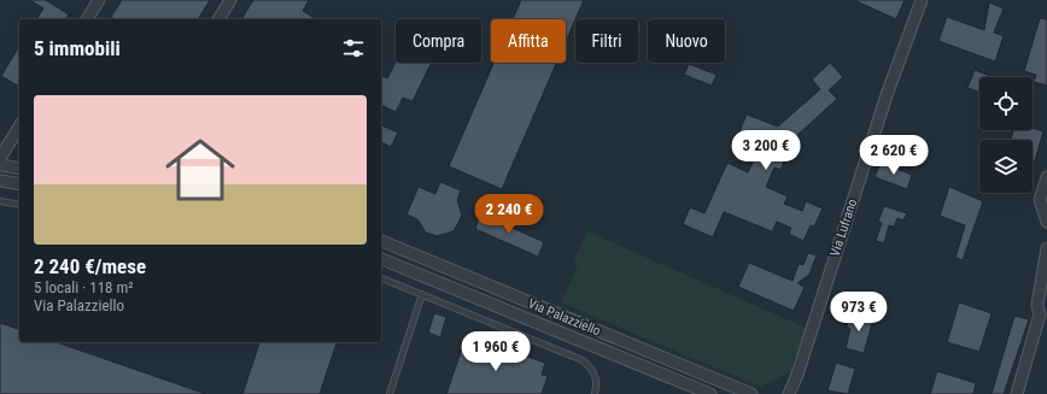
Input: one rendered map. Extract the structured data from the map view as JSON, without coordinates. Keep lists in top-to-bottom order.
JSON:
{
  "streets": {
    "street": ["Via Lufrano", "Via Palazziello"]
  },
  "page": {
    "chip": [
      "Compra",
      "Affitta",
      "Filtri",
      "Nuovo"
    ],
    "heading": "5 immobili",
    "list": [
      {
        "name": "2 240 €/mese",
        "note": "5 locali · 118 m² · Via Palazziello"
      }
    ],
    "price": [
      "3 200 €",
      "2 620 €",
      "2 240 €",
      "973 €",
      "1 960 €"
    ]
  }
}
